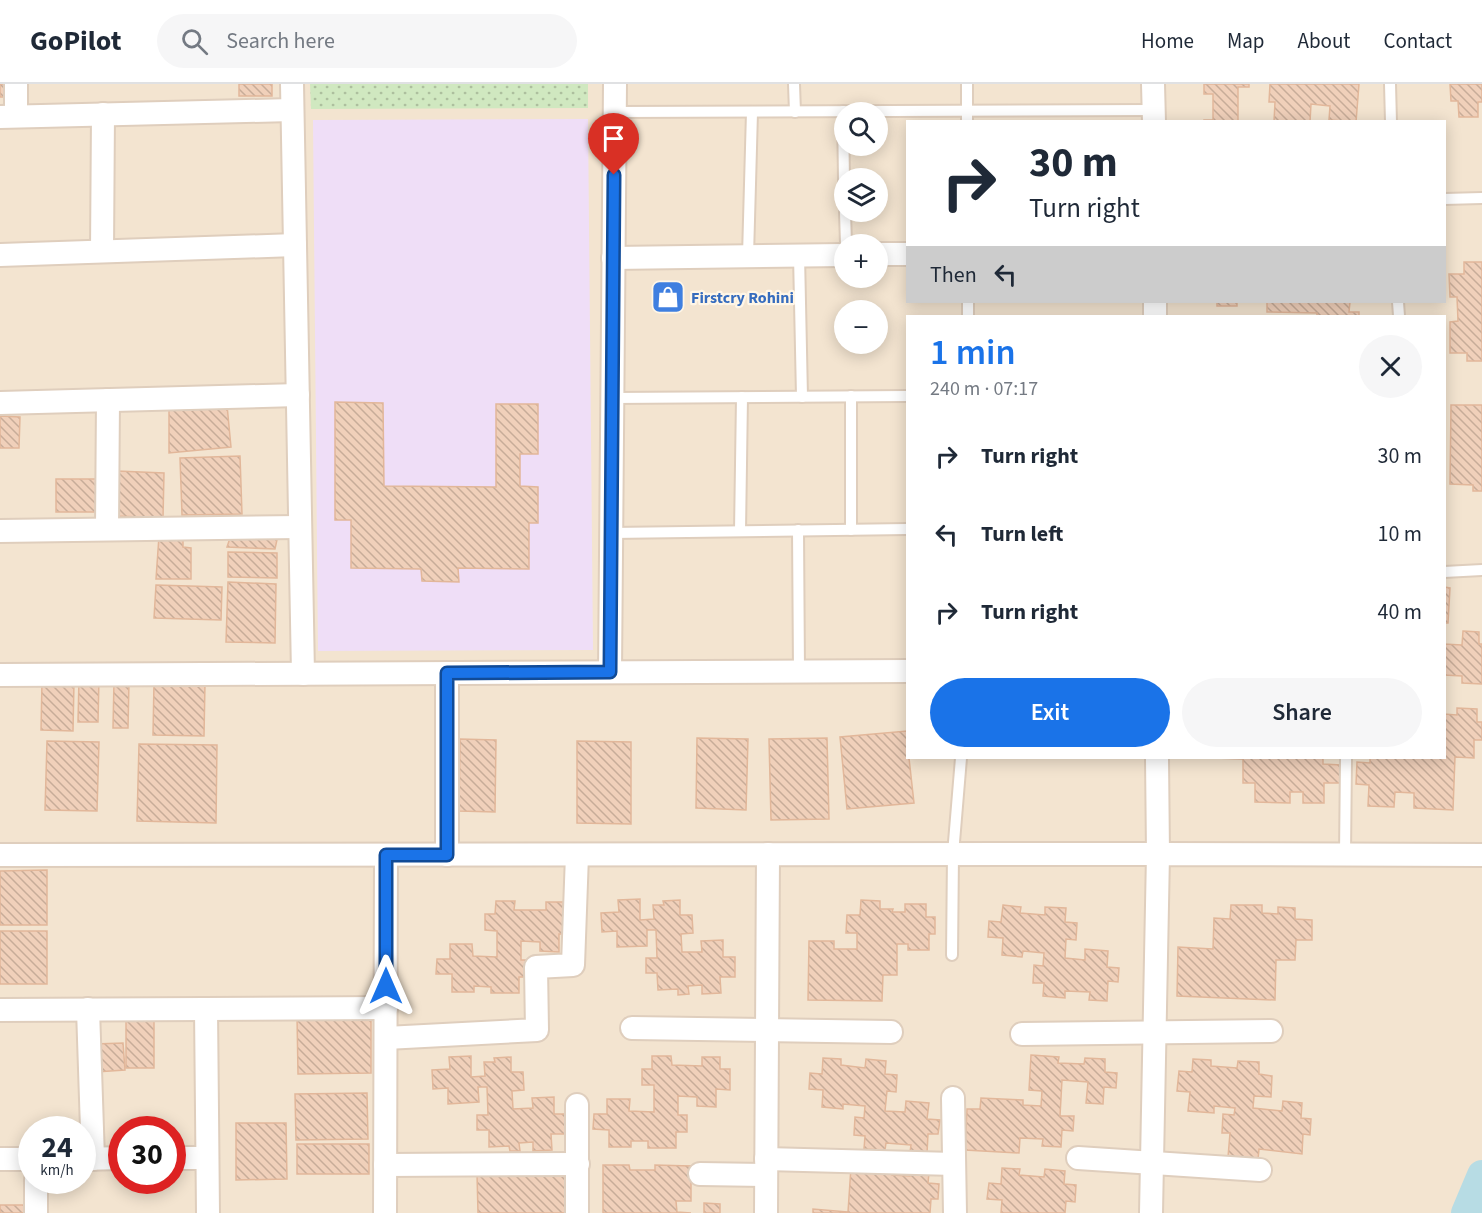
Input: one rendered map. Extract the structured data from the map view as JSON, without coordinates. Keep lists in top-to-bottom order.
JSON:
{
  "places": {
    "shop": ["Firstcry Rohini"]
  },
  "page": {
    "header": "GoPilot",
    "search": "Search here",
    "nav": [
      "Home",
      "Map",
      "About",
      "Contact"
    ],
    "map_buttons": ["+", "−"],
    "turn": ["30 m", "Turn right"],
    "then": "Then",
    "heading": ["1 min", "240 m · 07:17"],
    "list": [
      {
        "name": "Turn right",
        "value": "30 m"
      },
      {
        "name": "Turn left",
        "value": "10 m"
      },
      {
        "name": "Turn right",
        "value": "40 m"
      }
    ],
    "buttons": ["Exit", "Share"],
    "speed": "24 km/h",
    "limit": "30"
  }
}
